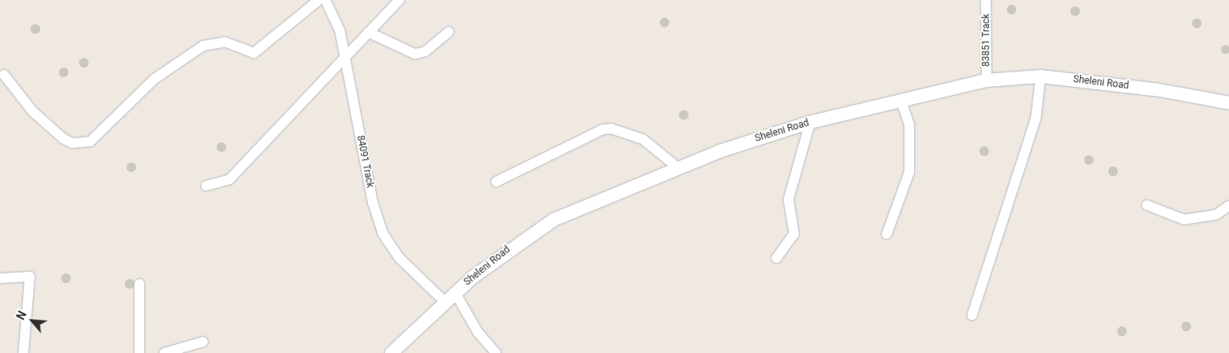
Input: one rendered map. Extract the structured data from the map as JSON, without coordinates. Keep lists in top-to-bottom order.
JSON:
{
  "streets": {
    "street": ["83851 Track", "Sheleni Road", "84091 Track"]
  },
  "crossings": [
    ["83851 Track", "Sheleni Road"],
    ["Sheleni Road", "84091 Track"]
  ],
  "north": "top left"
}
